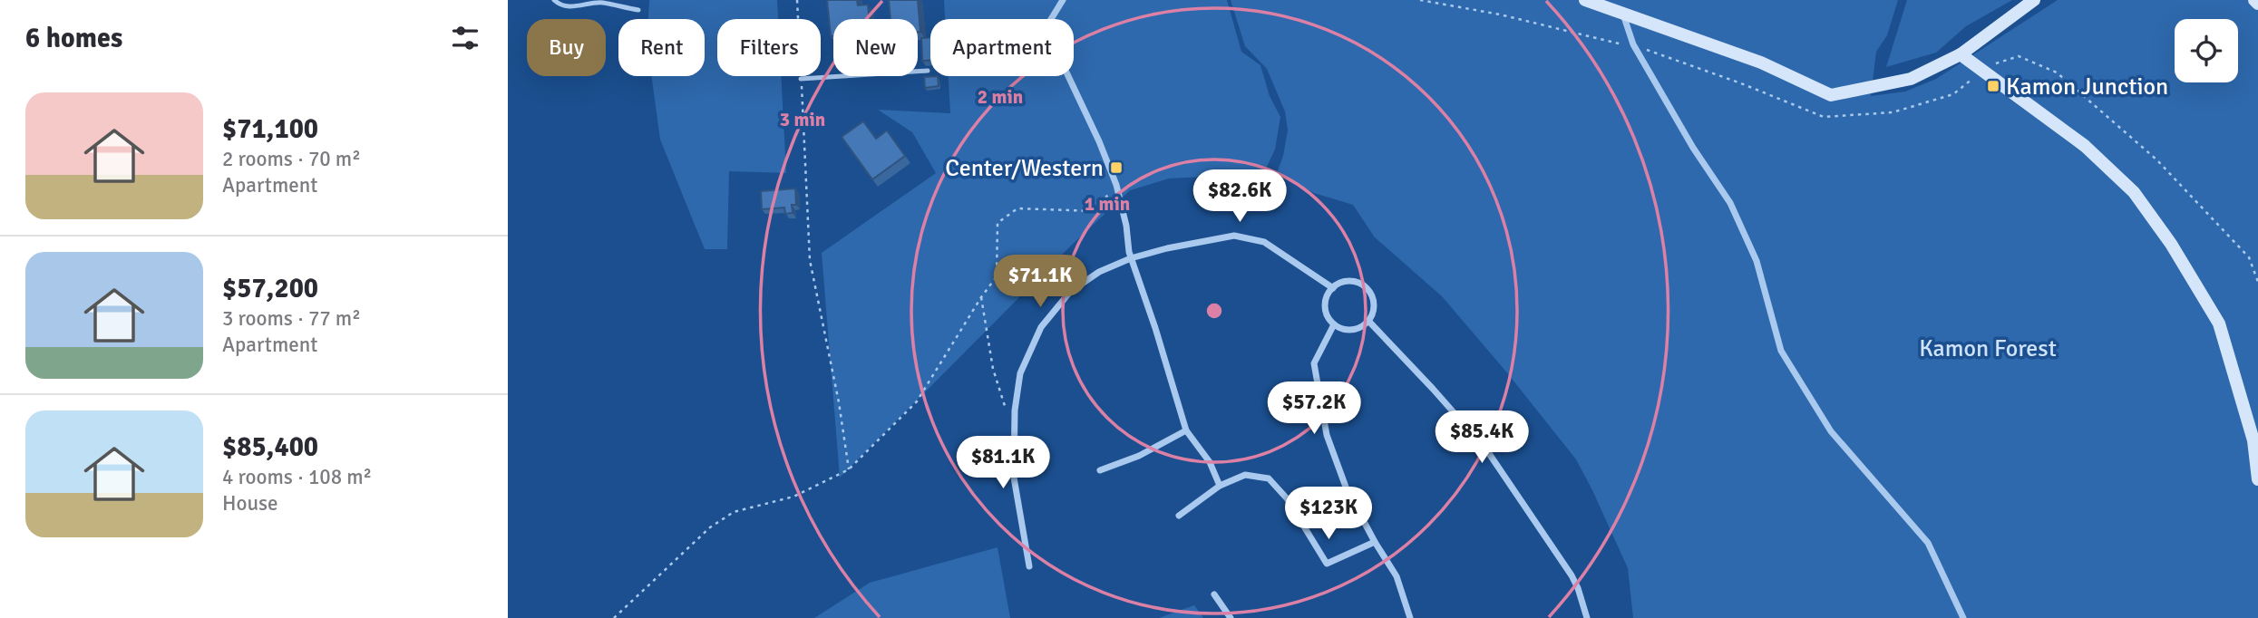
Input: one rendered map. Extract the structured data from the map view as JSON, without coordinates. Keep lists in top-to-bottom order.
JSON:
{
  "parks": ["Kamon Forest"],
  "places": {
    "transit": ["Kamon Junction", "Center/Western"]
  },
  "page": {
    "heading": "6 homes",
    "chip": [
      "Buy",
      "Rent",
      "Filters",
      "New",
      "Apartment"
    ],
    "list": [
      {
        "name": "$71,100",
        "note": "2 rooms · 70 m² · Apartment"
      },
      {
        "name": "$57,200",
        "note": "3 rooms · 77 m² · Apartment"
      },
      {
        "name": "$85,400",
        "note": "4 rooms · 108 m² · House"
      }
    ],
    "price": [
      "$82.6K",
      "$71.1K",
      "$57.2K",
      "$85.4K",
      "$81.1K",
      "$123K"
    ]
  },
  "rings": ["2 min", "3 min", "1 min"]
}
